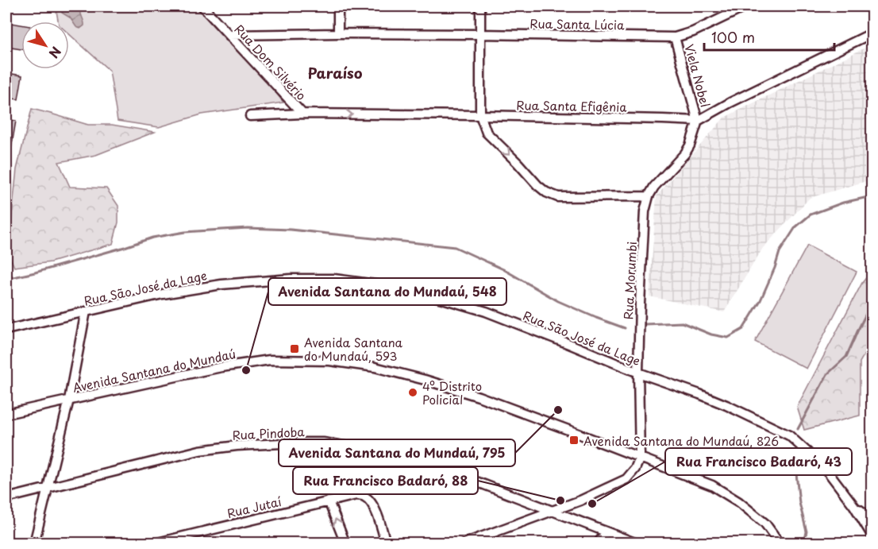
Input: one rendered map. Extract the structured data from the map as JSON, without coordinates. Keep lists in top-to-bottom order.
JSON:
{
  "streets": {
    "street": [
      "Rua Santa Lúcia",
      "Rua Dom Silvério",
      "Viela Nobel",
      "Rua Santa Efigênia",
      "Rua Morumbi",
      "Rua São José da Lage",
      "Avenida Santana do Mundaú",
      "Rua Pindoba",
      "Rua Jutaí"
    ]
  },
  "crossings": [
    ["Rua Santa Lúcia", "Rua Dom Silvério"],
    ["Rua Santa Lúcia", "Viela Nobel"],
    ["Rua Dom Silvério", "Rua Santa Efigênia"],
    ["Viela Nobel", "Rua Santa Efigênia"],
    ["Viela Nobel", "Rua Morumbi"],
    ["Rua Santa Efigênia", "Rua Morumbi"],
    ["Rua Morumbi", "Rua São José da Lage"],
    ["Rua Morumbi", "Avenida Santana do Mundaú"]
  ],
  "one_way": ["Rua Santa Efigênia"],
  "districts": ["Paraíso"],
  "places": {
    "transit": ["Avenida Santana do Mundaú, 593", "Avenida Santana do Mundaú, 826"],
    "other": [
      "Avenida Santana do Mundaú, 548",
      "4º Distrito Policial",
      "Avenida Santana do Mundaú, 795",
      "Rua Francisco Badaró, 88",
      "Rua Francisco Badaró, 43"
    ]
  },
  "scale_bar": "100 m",
  "north": "bottom right"
}
